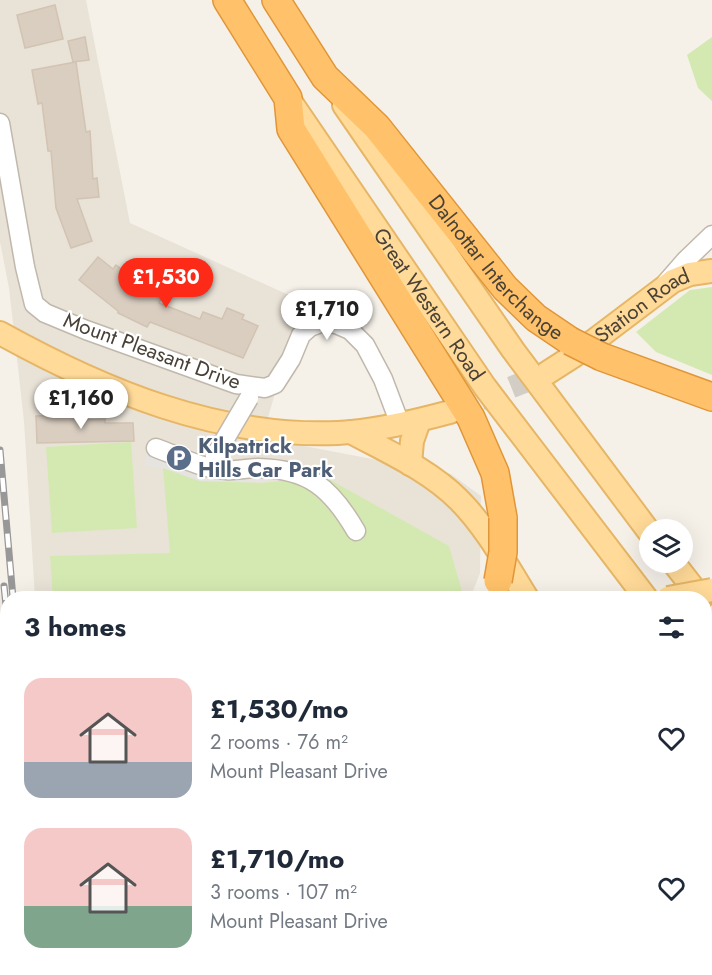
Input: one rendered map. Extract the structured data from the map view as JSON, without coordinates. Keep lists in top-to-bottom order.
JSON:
{
  "streets": {
    "highway": ["Dalnottar Interchange", "Great Western Road"],
    "main road": ["Station Road"],
    "street": ["Mount Pleasant Drive"]
  },
  "crossings": [
    ["Dalnottar Interchange", "Great Western Road"]
  ],
  "places": {
    "parking": ["Kilpatrick Hills Car Park"]
  },
  "page": {
    "price": ["£1,530", "£1,710", "£1,160"],
    "heading": "3 homes",
    "list": [
      {
        "name": "£1,530/mo",
        "note": "2 rooms · 76 m² · Mount Pleasant Drive"
      },
      {
        "name": "£1,710/mo",
        "note": "3 rooms · 107 m² · Mount Pleasant Drive"
      }
    ]
  }
}
